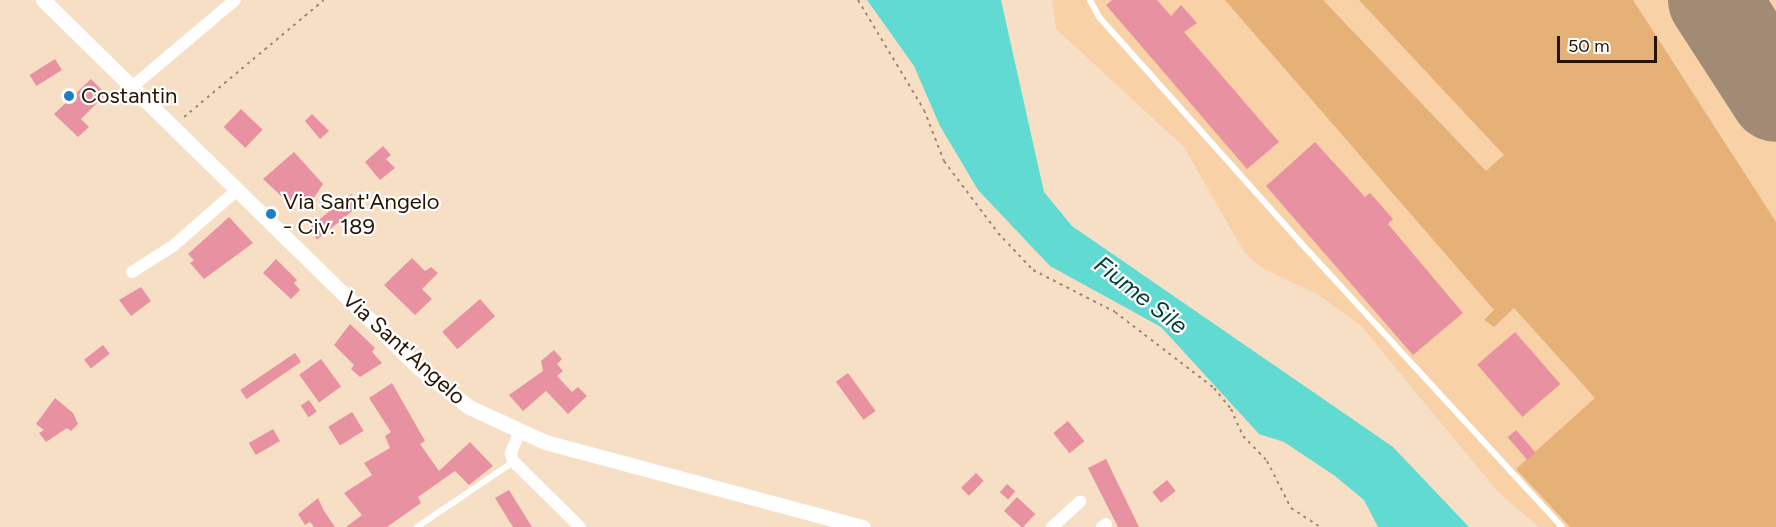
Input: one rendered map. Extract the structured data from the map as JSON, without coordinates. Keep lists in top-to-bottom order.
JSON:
{
  "streets": {
    "street": ["Via Sant'Angelo"]
  },
  "water": ["Fiume Sile"],
  "places": ["Costantin", "Via Sant'Angelo - Civ. 189"],
  "scale_bar": "50 m"
}
